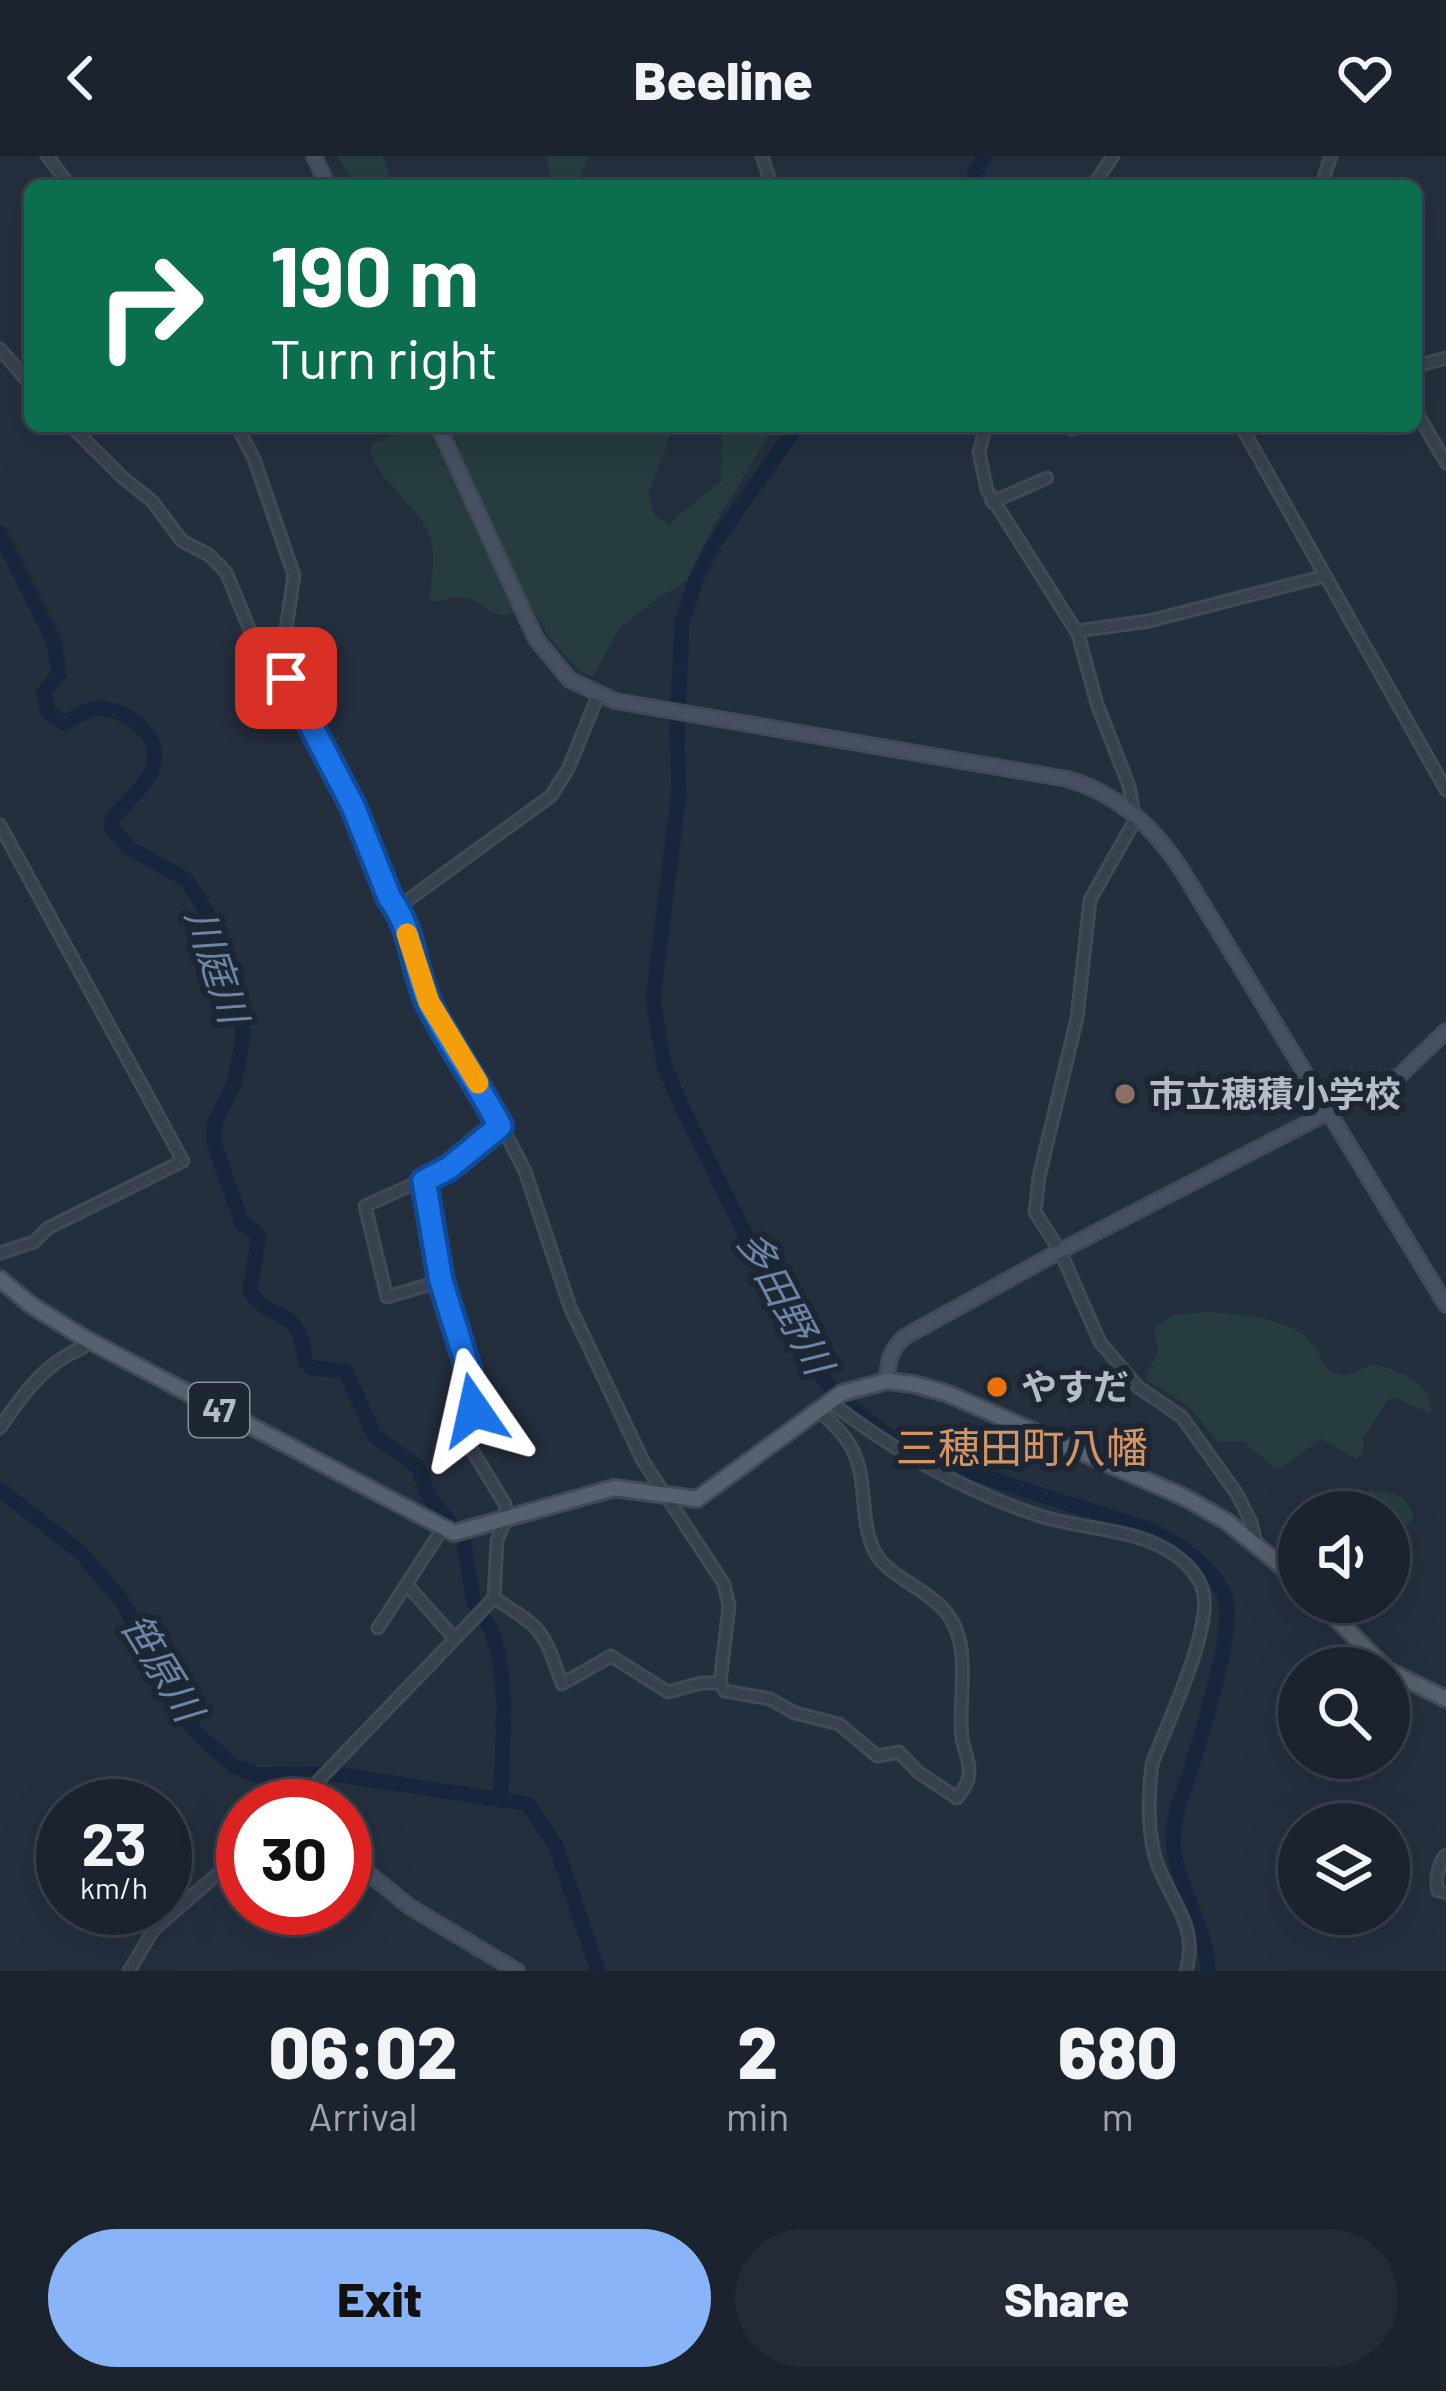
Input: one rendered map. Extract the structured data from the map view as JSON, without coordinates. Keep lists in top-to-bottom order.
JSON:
{
  "streets": {
    "main road": ["47"]
  },
  "districts": ["三穂田町八幡"],
  "water": ["川庭川", "多田野川", "笹原川"],
  "places": ["市立穂積小学校", "やすだ"],
  "page": {
    "header": "Beeline",
    "turn": ["190 m", "Turn right"],
    "speed": "23 km/h",
    "limit": "30",
    "eta": [
      "06:02",
      "Arrival",
      "2",
      "min",
      "680",
      "m"
    ],
    "buttons": ["Exit", "Share"]
  }
}
